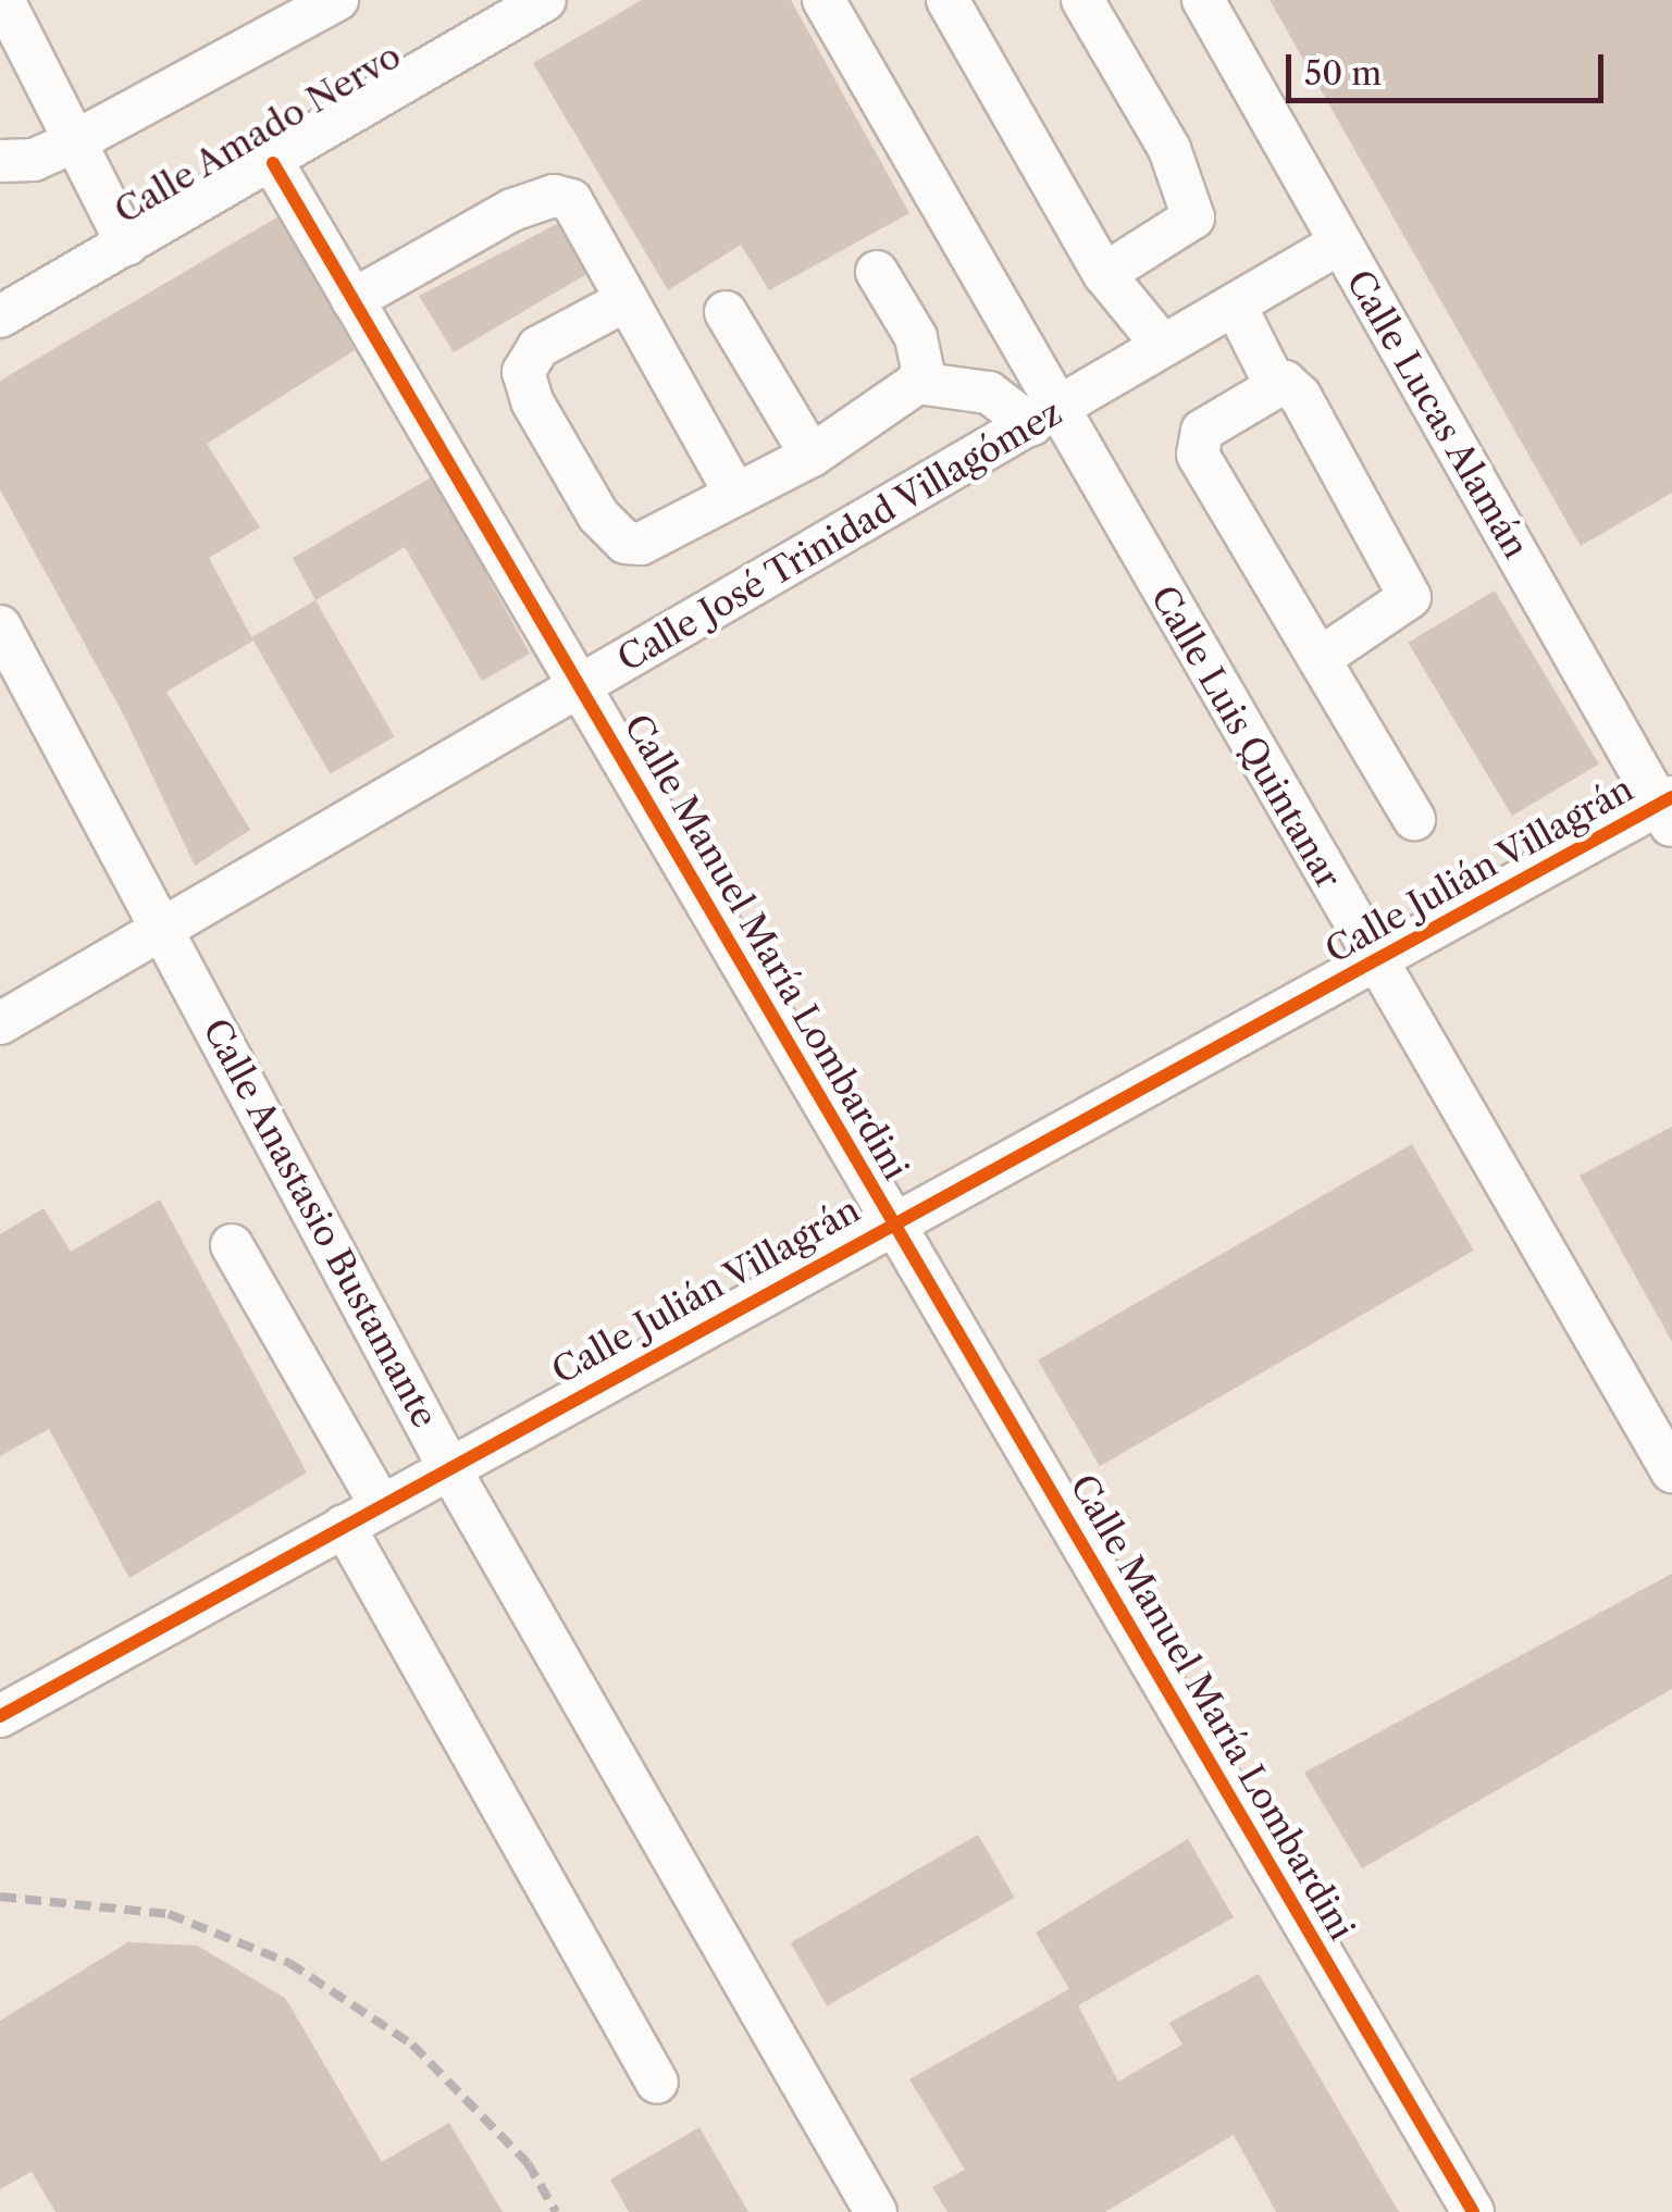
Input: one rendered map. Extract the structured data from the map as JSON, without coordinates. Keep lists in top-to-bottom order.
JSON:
{
  "streets": {
    "street": [
      "Calle Amado Nervo",
      "Calle Lucas Alamán",
      "Calle José Trinidad Villagómez",
      "Calle Luis Quintanar",
      "Calle Julián Villagrán",
      "Calle Manuel María Lombardini",
      "Calle Anastasio Bustamante"
    ]
  },
  "crossings": [
    ["Calle Amado Nervo", "Calle Manuel María Lombardini"],
    ["Calle Lucas Alamán", "Calle José Trinidad Villagómez"],
    ["Calle Lucas Alamán", "Calle Julián Villagrán"],
    ["Calle José Trinidad Villagómez", "Calle Luis Quintanar"],
    ["Calle José Trinidad Villagómez", "Calle Manuel María Lombardini"],
    ["Calle José Trinidad Villagómez", "Calle Anastasio Bustamante"],
    ["Calle Luis Quintanar", "Calle Julián Villagrán"],
    ["Calle Julián Villagrán", "Calle Manuel María Lombardini"],
    ["Calle Julián Villagrán", "Calle Anastasio Bustamante"]
  ],
  "scale_bar": "50 m"
}
